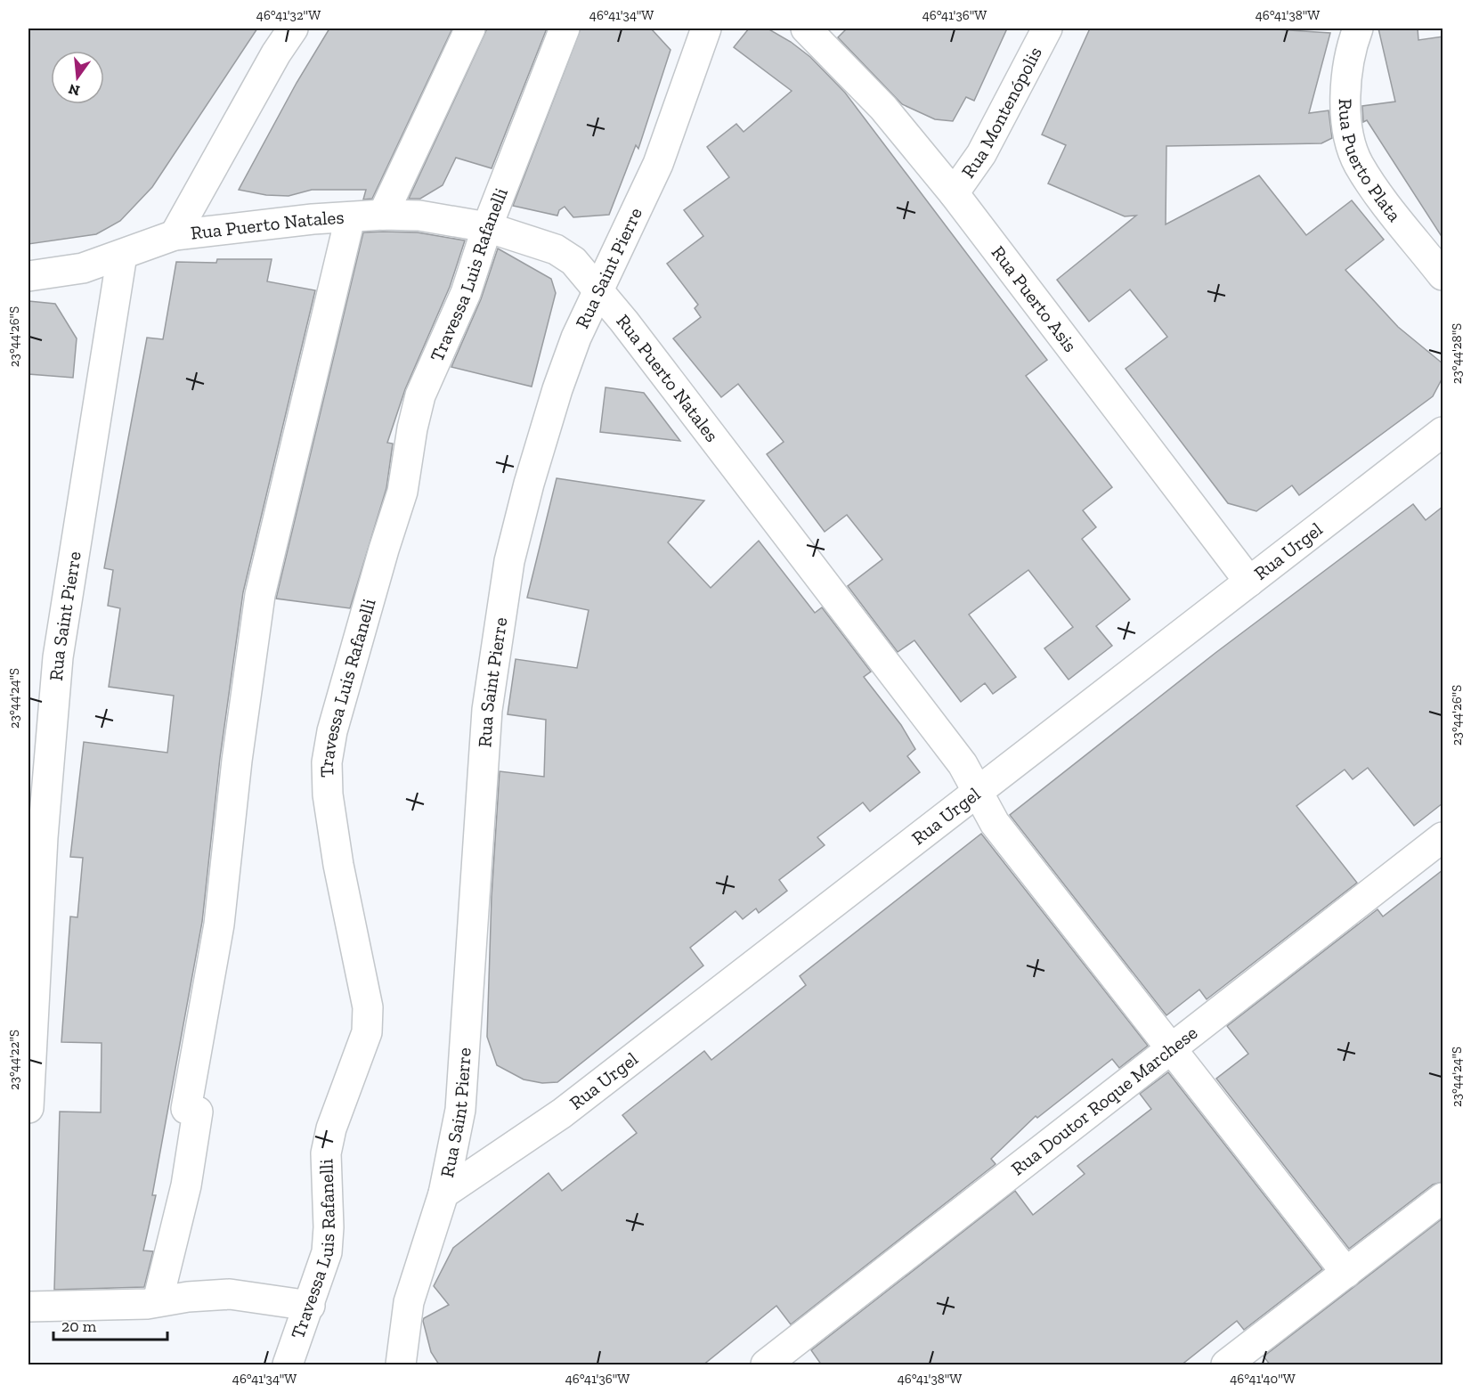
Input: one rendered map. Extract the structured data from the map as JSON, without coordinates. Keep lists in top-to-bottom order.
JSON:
{
  "streets": {
    "street": [
      "Rua Montenópolis",
      "Rua Puerto Plata",
      "Rua Puerto Natales",
      "Rua Saint Pierre",
      "Travessa Luis Rafanelli",
      "Rua Puerto Asis",
      "Rua Urgel",
      "Rua Doutor Roque Marchese"
    ]
  },
  "crossings": [
    ["Rua Montenópolis", "Rua Puerto Asis"],
    ["Rua Puerto Natales", "Rua Saint Pierre"],
    ["Rua Puerto Natales", "Travessa Luis Rafanelli"],
    ["Rua Puerto Natales", "Rua Urgel"],
    ["Rua Puerto Natales", "Rua Doutor Roque Marchese"],
    ["Rua Saint Pierre", "Rua Urgel"],
    ["Rua Puerto Asis", "Rua Urgel"]
  ],
  "scale_bar": "20 m",
  "north": "bottom",
  "coordinates": [
    "46°41'32\"W",
    "46°41'34\"W",
    "46°41'36\"W",
    "46°41'38\"W",
    "23°44'26\"S",
    "23°44'28\"S",
    "23°44'24\"S",
    "23°44'22\"S",
    "46°41'40\"W"
  ]
}
